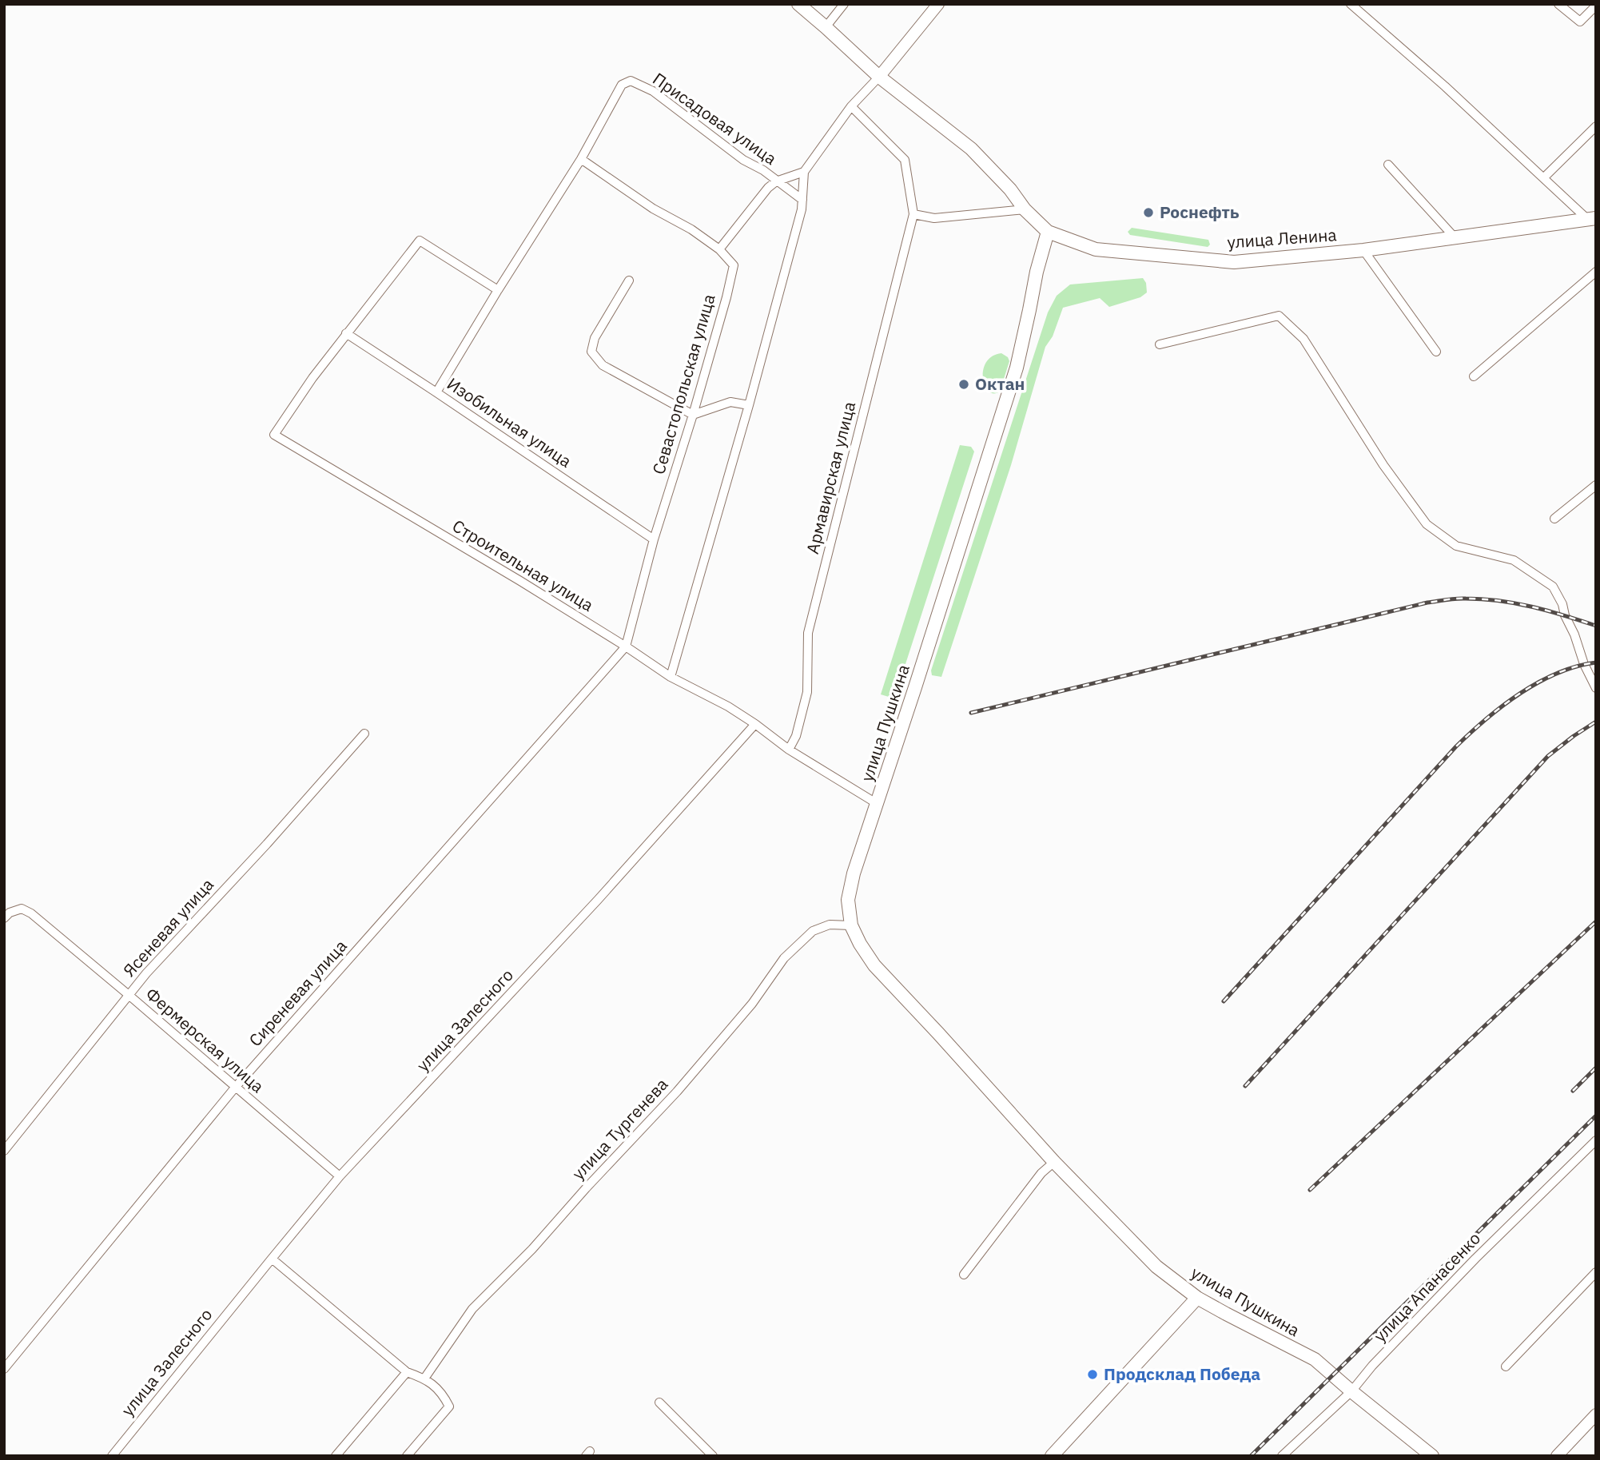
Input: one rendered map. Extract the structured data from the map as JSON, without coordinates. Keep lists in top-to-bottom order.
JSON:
{
  "streets": {
    "main road": ["улица Ленина", "улица Пушкина"],
    "street": [
      "Присадовая улица",
      "Севастопольская улица",
      "Изобильная улица",
      "Армавирская улица",
      "Строительная улица",
      "Ясеневая улица",
      "Сиреневая улица",
      "улица Залесного",
      "Фермерская улица",
      "улица Тургенева",
      "улица Апанасенко"
    ]
  },
  "crossings": [
    ["Присадовая улица", "Изобильная улица"],
    ["улица Ленина", "улица Пушкина"],
    ["Севастопольская улица", "Изобильная улица"],
    ["Севастопольская улица", "Строительная улица"],
    ["Севастопольская улица", "Сиреневая улица"],
    ["Изобильная улица", "Строительная улица"],
    ["Строительная улица", "Сиреневая улица"],
    ["Строительная улица", "улица Залесного"],
    ["улица Пушкина", "улица Тургенева"],
    ["улица Пушкина", "улица Апанасенко"],
    ["Ясеневая улица", "Фермерская улица"],
    ["Сиреневая улица", "Фермерская улица"],
    ["улица Залесного", "Фермерская улица"]
  ],
  "places": ["Роснефть", "Октан", "Продсклад Победа"]
}
